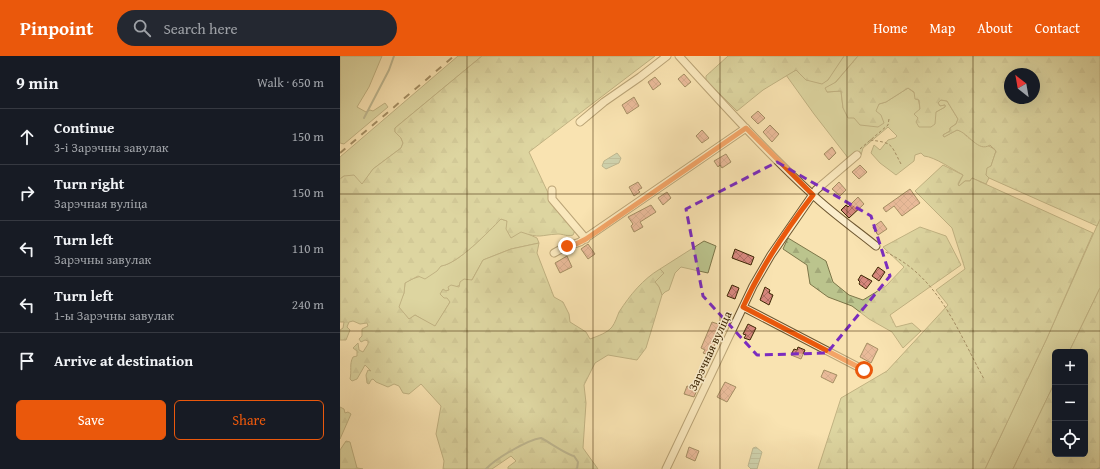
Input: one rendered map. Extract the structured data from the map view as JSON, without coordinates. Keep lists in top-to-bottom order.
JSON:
{
  "streets": {
    "street": ["Зарэчная вуліца"]
  },
  "north": "top left",
  "page": {
    "header": "Pinpoint",
    "search": "Search here",
    "nav": [
      "Home",
      "Map",
      "About",
      "Contact"
    ],
    "heading": ["9 min", "Walk · 650 m"],
    "list": [
      ["Continue", "3-і Зарэчны завулак", "150 m"],
      ["Turn right", "Зарэчная вуліца", "150 m"],
      ["Turn left", "Зарэчны завулак", "110 m"],
      ["Turn left", "1-ы Зарэчны завулак", "240 m"],
      "Arrive at destination"
    ],
    "map_buttons": ["+", "−"],
    "buttons": ["Save", "Share"]
  }
}
